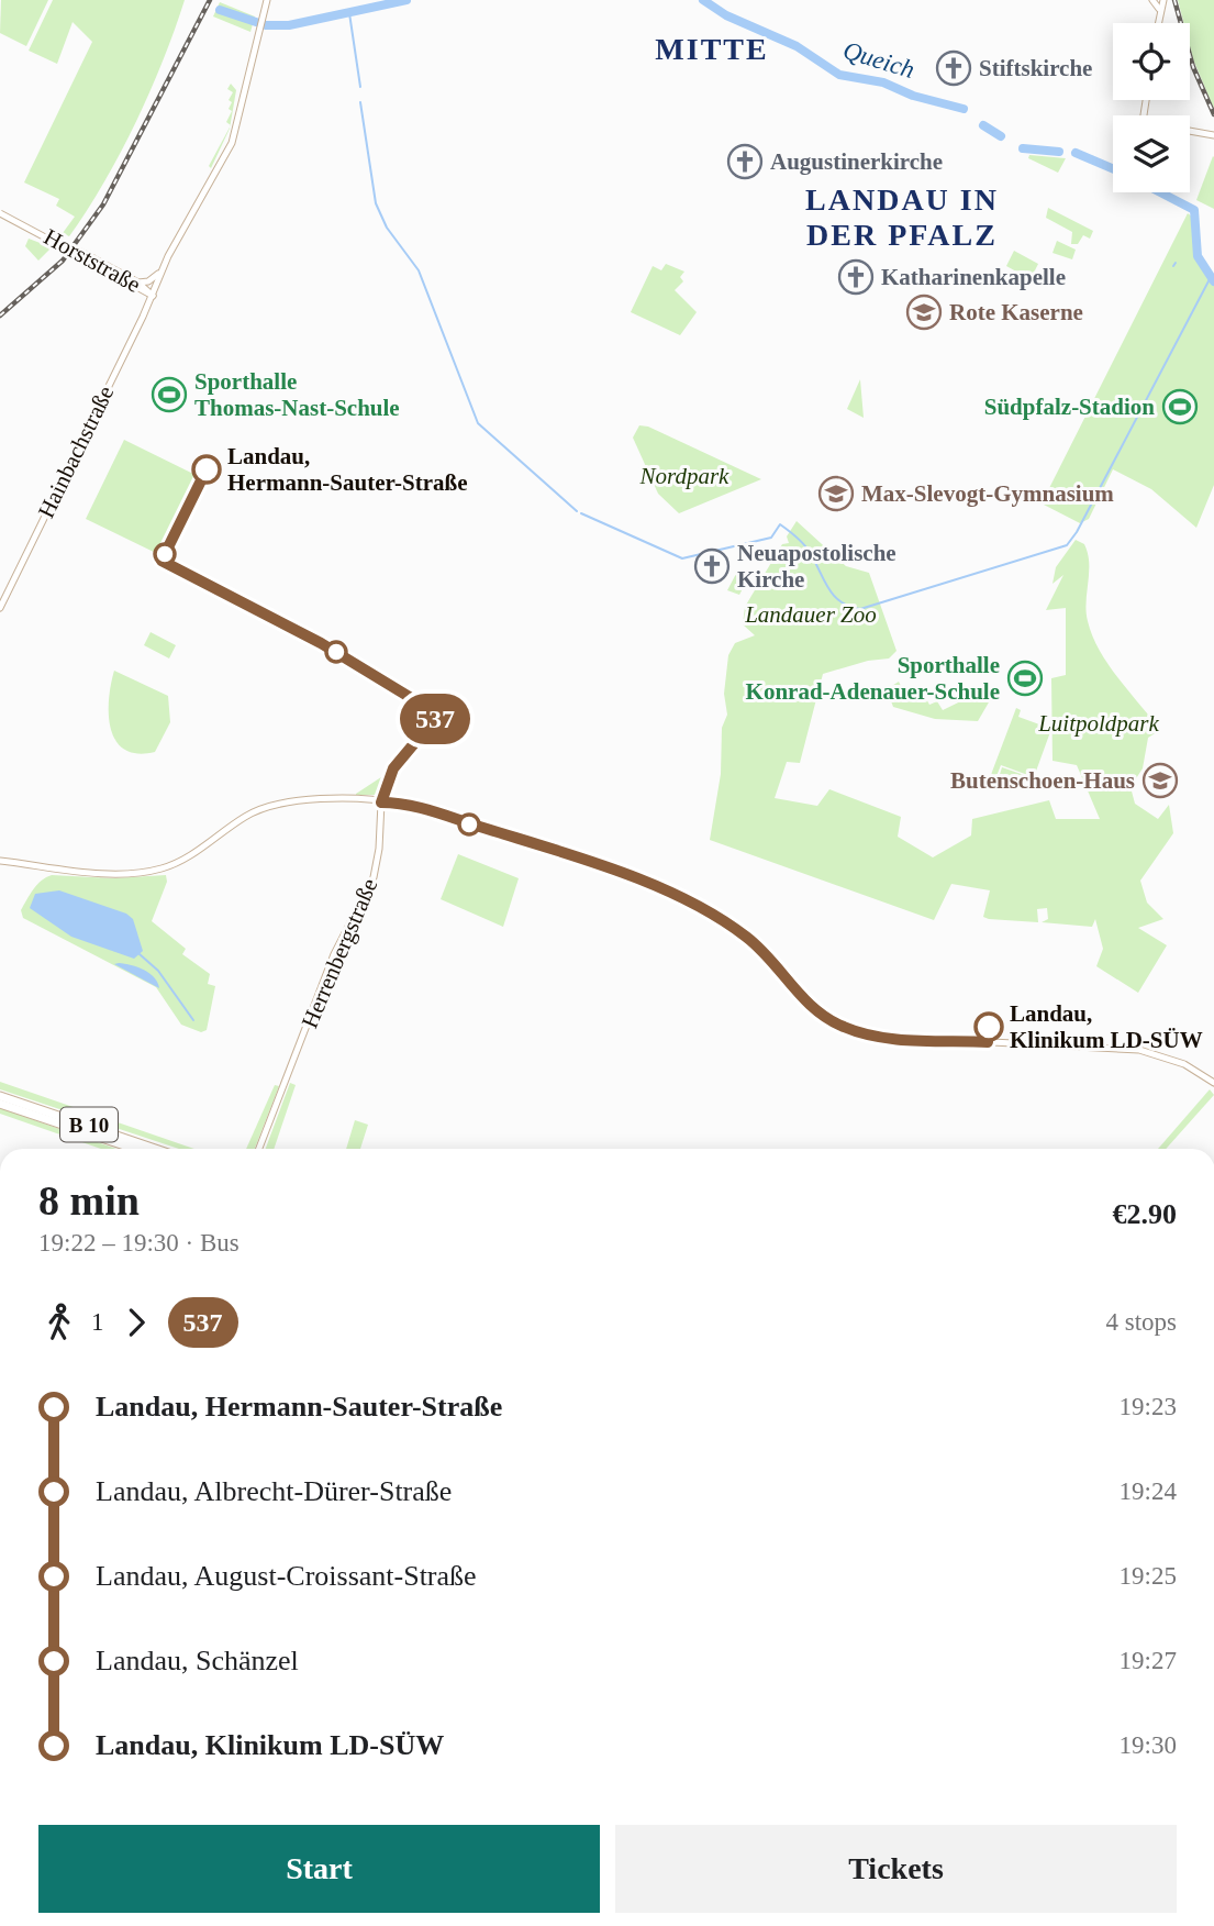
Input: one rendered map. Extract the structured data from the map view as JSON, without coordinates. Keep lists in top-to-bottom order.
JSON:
{
  "streets": {
    "highway": ["B 10"],
    "street": ["Horststraße", "Hainbachstraße", "Herrenbergstraße"]
  },
  "crossings": [
    ["Horststraße", "Hainbachstraße"]
  ],
  "districts": ["MITTE", "LANDAU IN DER PFALZ"],
  "water": ["Queich"],
  "parks": ["Nordpark", "Landauer Zoo", "Luitpoldpark"],
  "places": {
    "church": [
      "Stiftskirche",
      "Augustinerkirche",
      "Katharinenkapelle",
      "Neuapostolische Kirche"
    ],
    "school or university": ["Rote Kaserne", "Max-Slevogt-Gymnasium", "Butenschoen-Haus"],
    "sports": ["Sporthalle Thomas-Nast-Schule", "Südpfalz-Stadion", "Sporthalle Konrad-Adenauer-Schule"],
    "other": ["Landau, Hermann-Sauter-Straße", "Landau, Klinikum LD-SÜW"]
  },
  "lines": ["bus line 537"],
  "page": {
    "on_map": "537",
    "heading": ["8 min", "19:22 – 19:30 · Bus", "€2.90"],
    "legs": ["1", "537", "4 stops"],
    "list": [
      {
        "name": "Landau, Hermann-Sauter-Straße",
        "value": "19:23"
      },
      {
        "name": "Landau, Albrecht-Dürer-Straße",
        "value": "19:24"
      },
      {
        "name": "Landau, August-Croissant-Straße",
        "value": "19:25"
      },
      {
        "name": "Landau, Schänzel",
        "value": "19:27"
      },
      {
        "name": "Landau, Klinikum LD-SÜW",
        "value": "19:30"
      }
    ],
    "buttons": ["Start", "Tickets"]
  }
}
